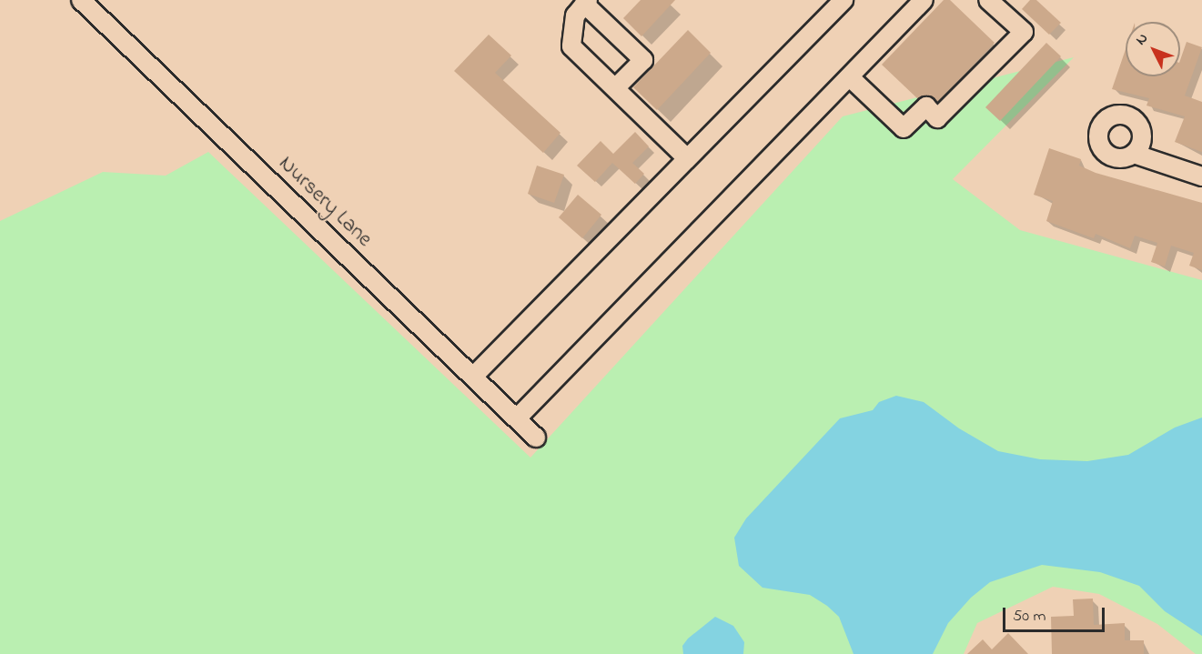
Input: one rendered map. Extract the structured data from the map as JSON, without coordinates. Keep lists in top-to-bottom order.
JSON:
{
  "streets": {
    "street": ["Nursery Lane"]
  },
  "scale_bar": "50 m",
  "north": "top left"
}
